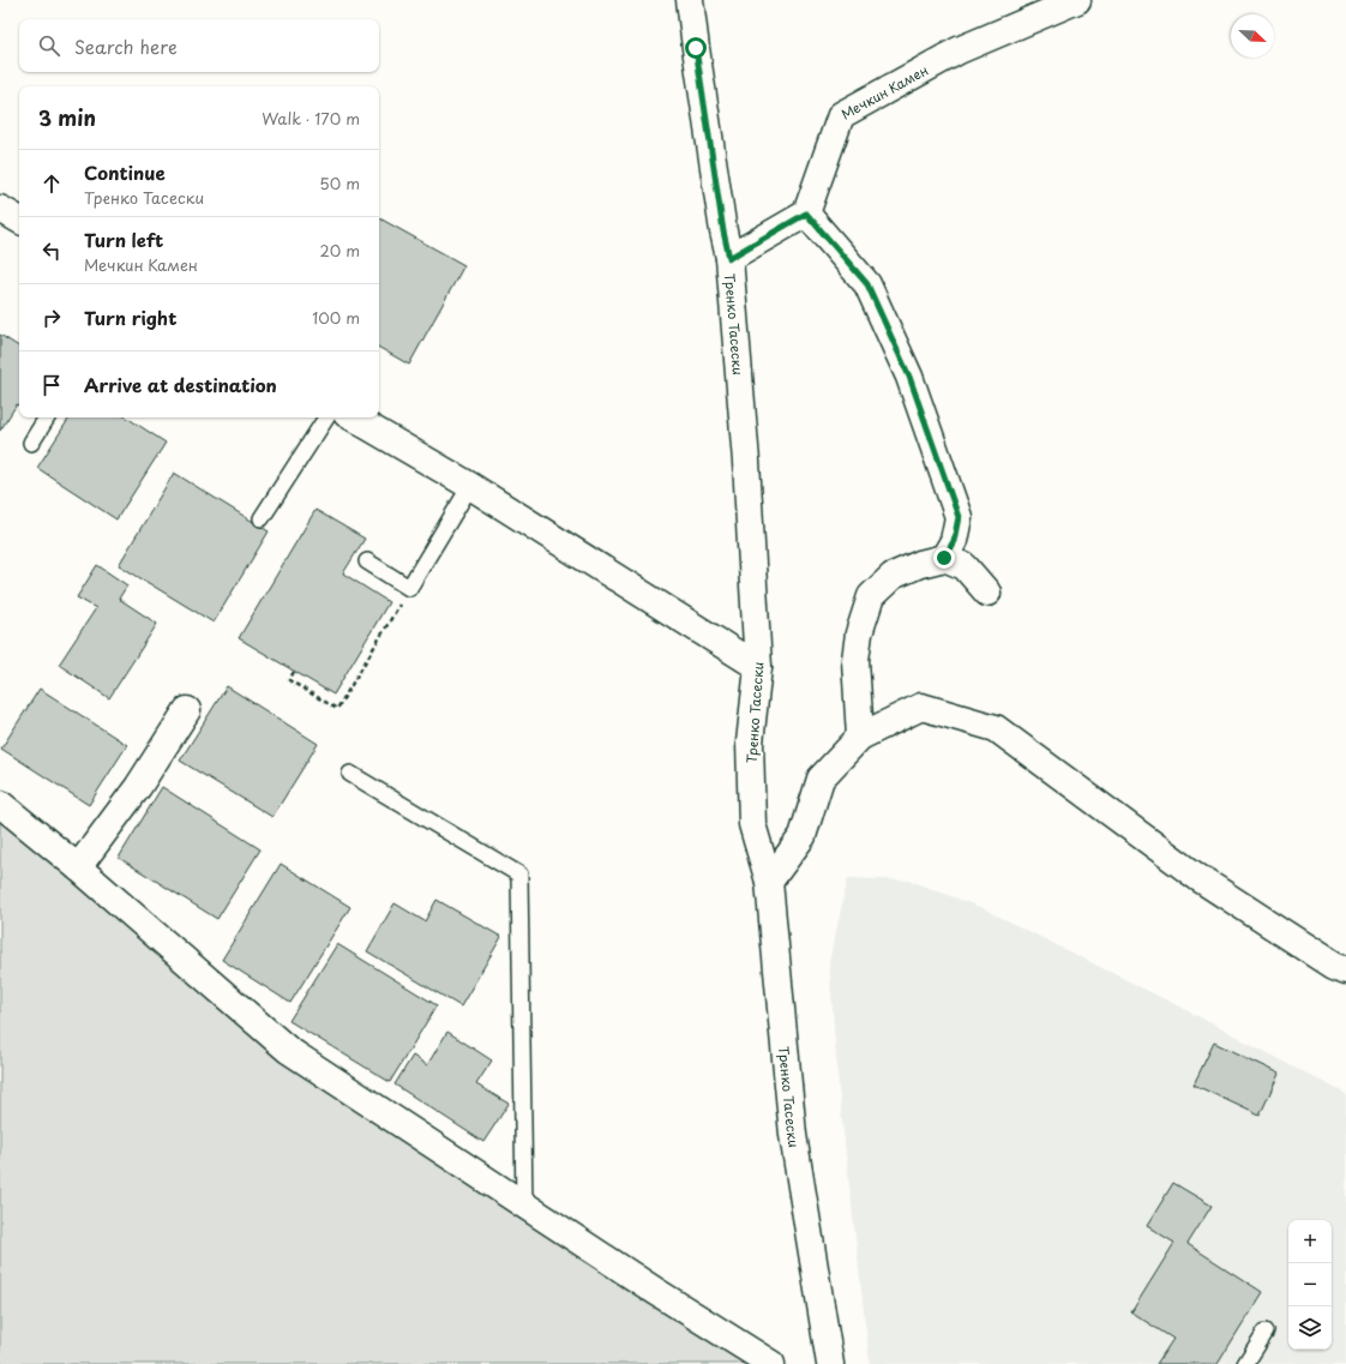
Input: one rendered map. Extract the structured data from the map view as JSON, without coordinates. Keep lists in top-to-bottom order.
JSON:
{
  "streets": {
    "street": ["Мечкин Камен", "Тренко Тасески"]
  },
  "north": "bottom right",
  "page": {
    "search": "Search here",
    "heading": ["3 min", "Walk · 170 m"],
    "list": [
      ["Continue", "Тренко Тасески", "50 m"],
      ["Turn left", "Мечкин Камен", "20 m"],
      ["Turn right", "100 m"],
      "Arrive at destination"
    ],
    "map_buttons": ["+", "−"]
  }
}
